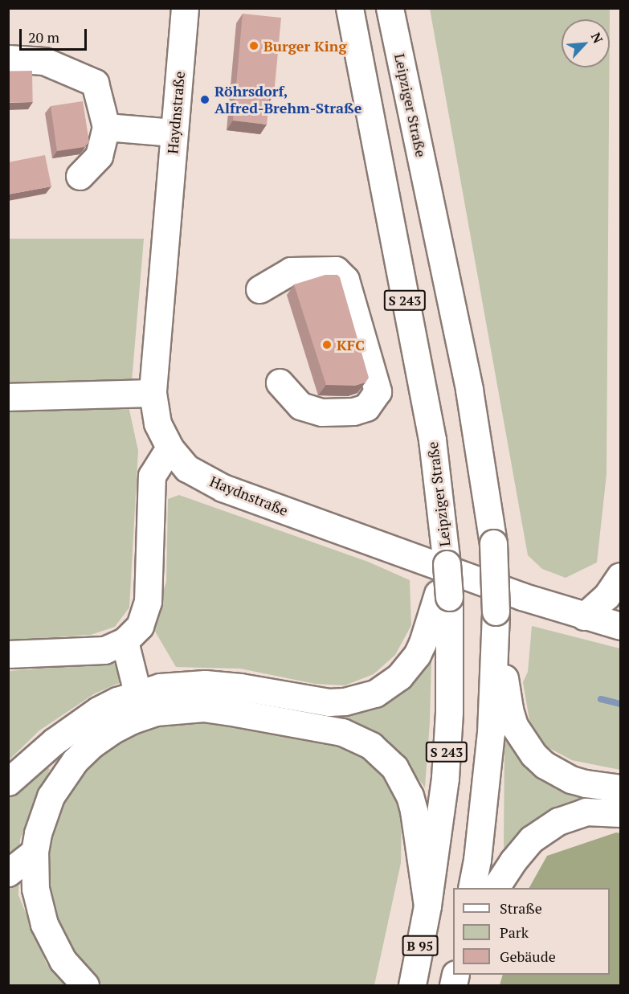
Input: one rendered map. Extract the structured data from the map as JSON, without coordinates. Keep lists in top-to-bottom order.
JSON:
{
  "streets": {
    "main road": [
      "Leipziger Straße",
      "Haydnstraße",
      "S 243",
      "B 95"
    ]
  },
  "crossings": [
    ["Leipziger Straße", "S 243"],
    ["S 243", "B 95"]
  ],
  "places": ["Burger King", "Röhrsdorf, Alfred-Brehm-Straße", "KFC"],
  "legend": ["Straße", "Park", "Gebäude"],
  "scale_bar": "20 m",
  "north": "top right"
}
